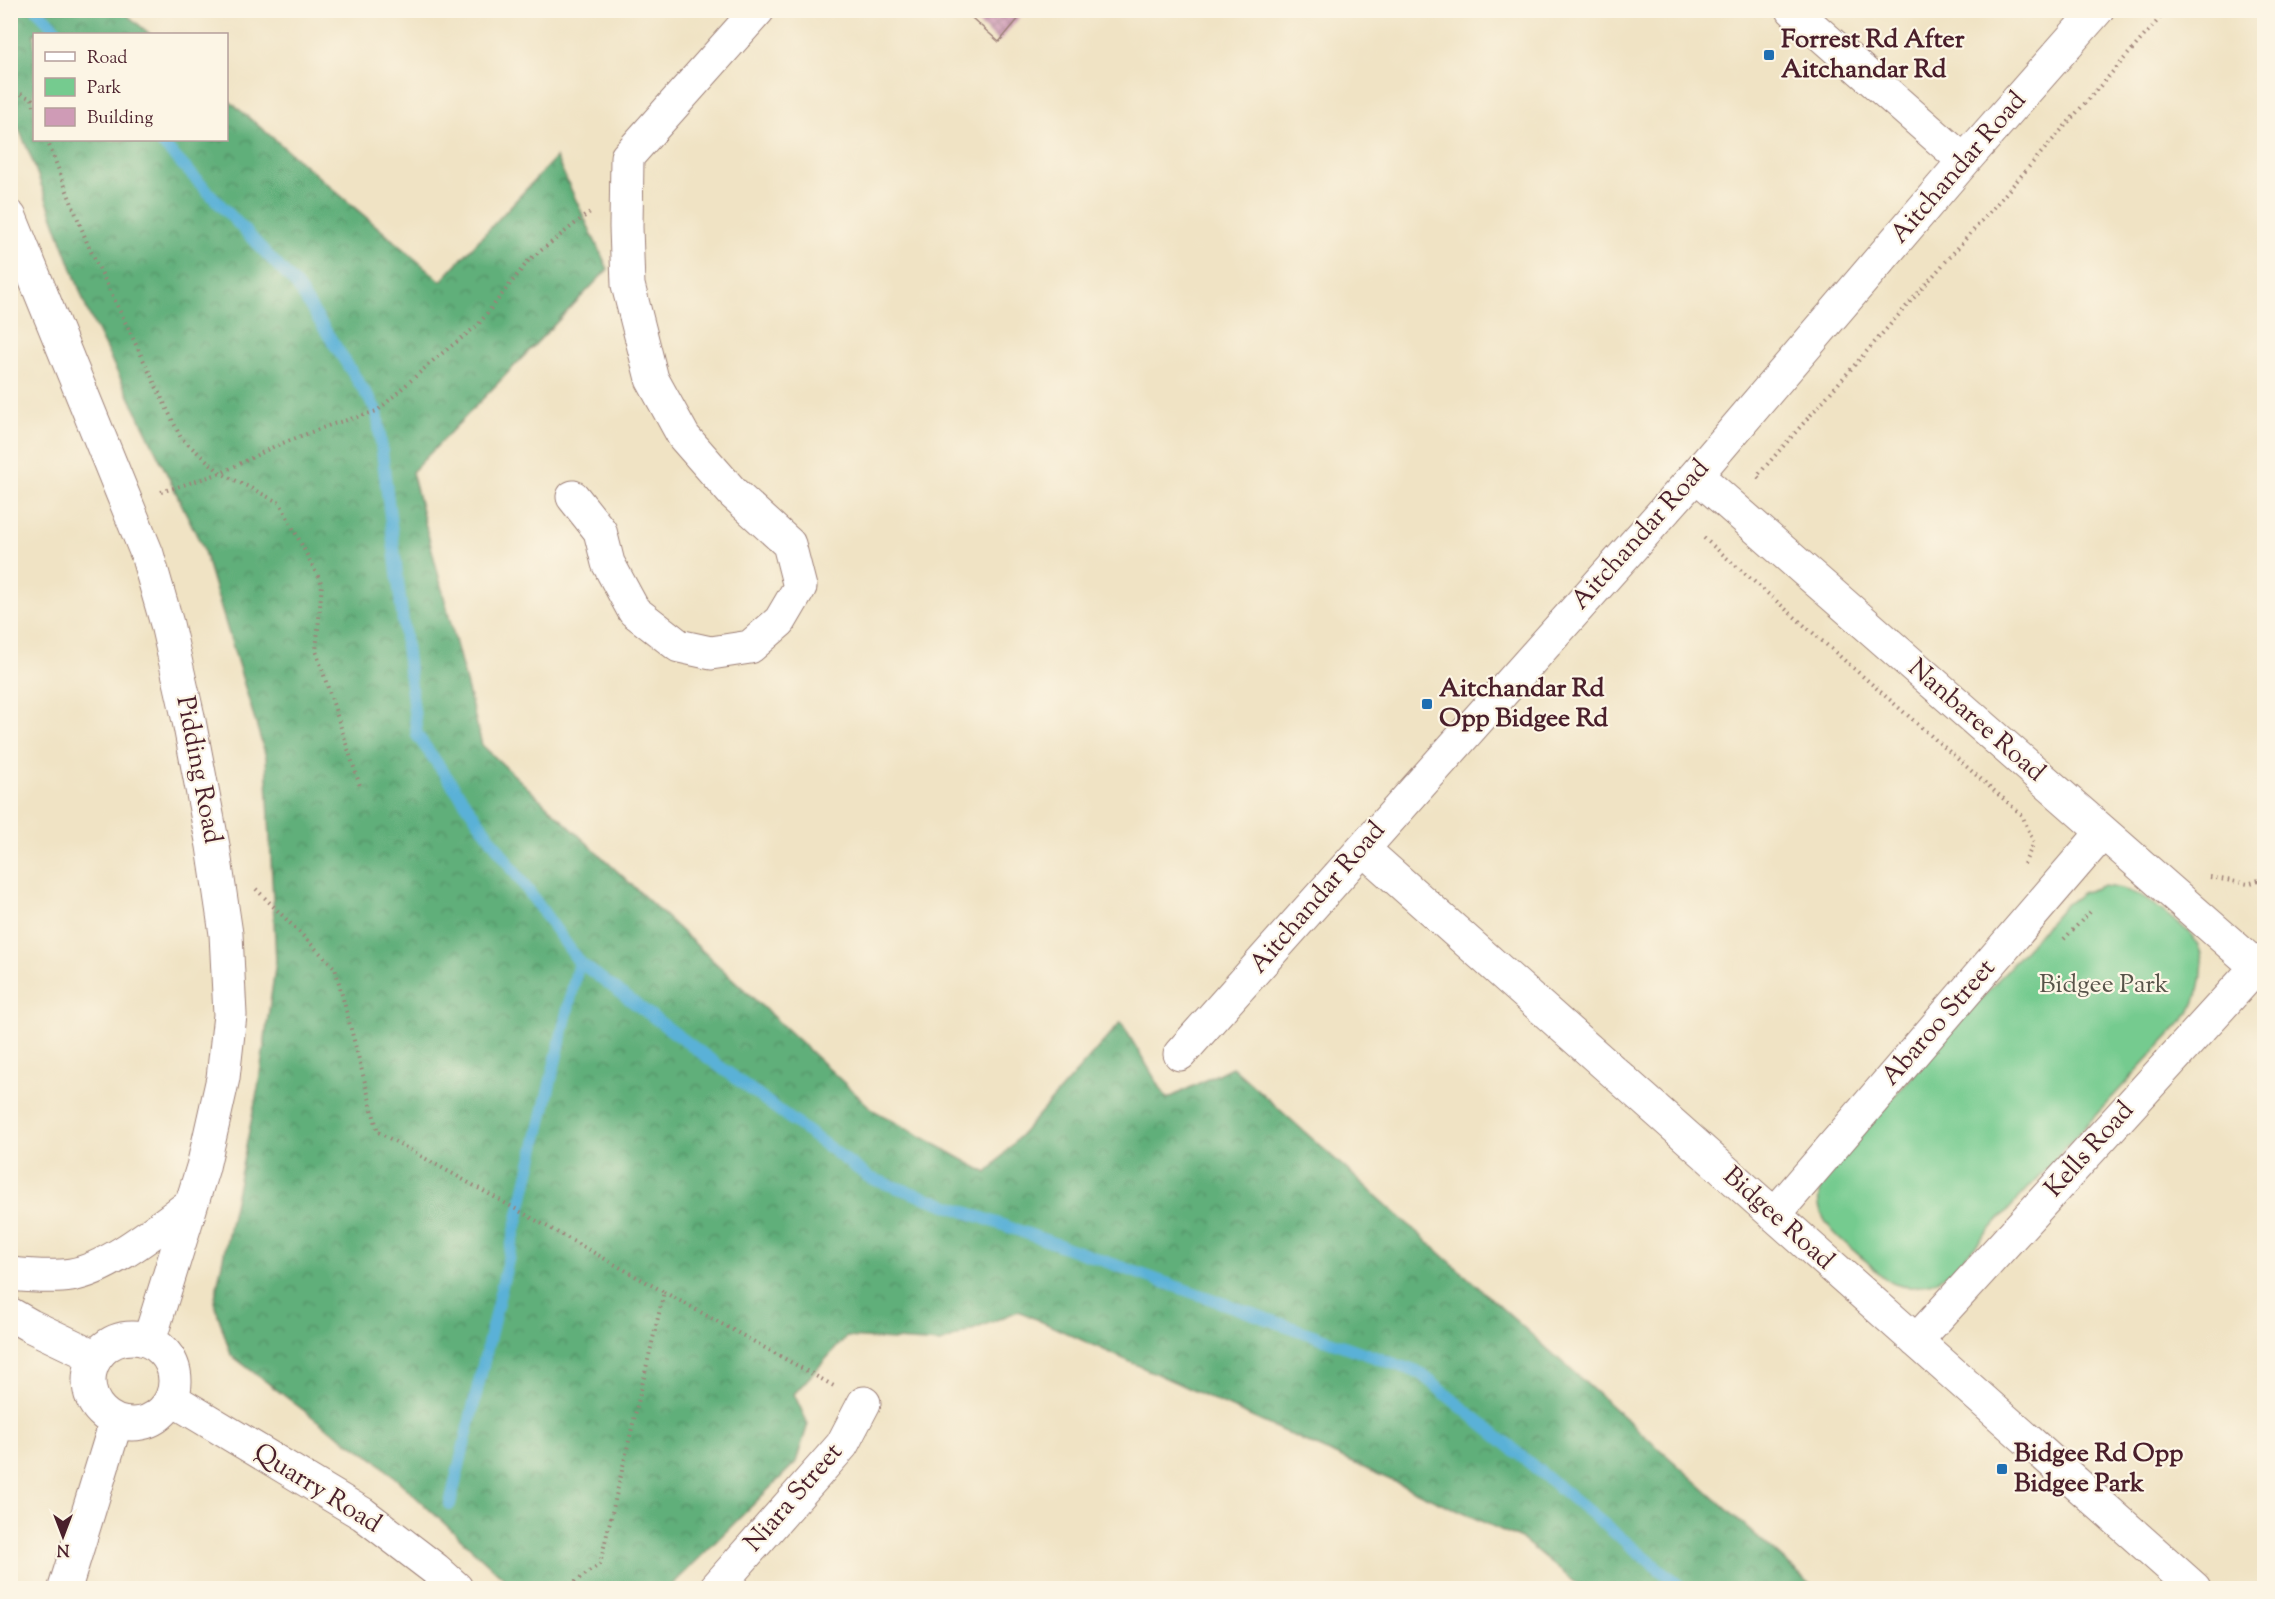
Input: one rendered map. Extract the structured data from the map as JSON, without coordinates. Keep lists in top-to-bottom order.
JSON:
{
  "streets": {
    "street": [
      "Aitchandar Road",
      "Nanbaree Road",
      "Pidding Road",
      "Abaroo Street",
      "Kells Road",
      "Bidgee Road",
      "Quarry Road",
      "Niara Street"
    ]
  },
  "crossings": [
    ["Aitchandar Road", "Nanbaree Road"],
    ["Aitchandar Road", "Bidgee Road"],
    ["Nanbaree Road", "Abaroo Street"],
    ["Nanbaree Road", "Kells Road"],
    ["Pidding Road", "Quarry Road"],
    ["Abaroo Street", "Bidgee Road"],
    ["Kells Road", "Bidgee Road"]
  ],
  "parks": ["Bidgee Park"],
  "places": {
    "transit": ["Forrest Rd After Aitchandar Rd", "Aitchandar Rd Opp Bidgee Rd", "Bidgee Rd Opp Bidgee Park"]
  },
  "legend": ["Road", "Park", "Building"],
  "north": "bottom"
}
